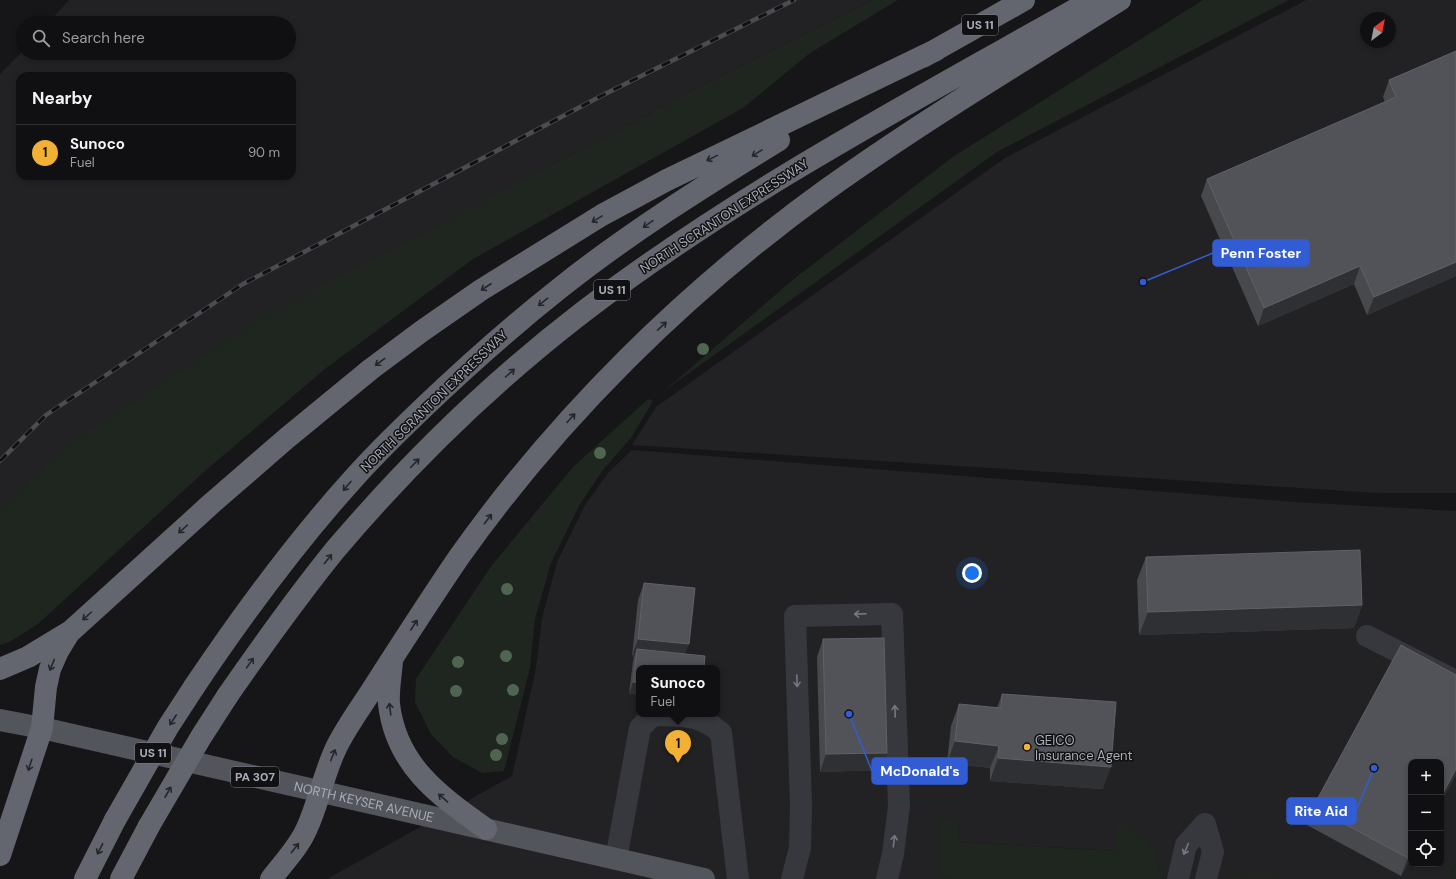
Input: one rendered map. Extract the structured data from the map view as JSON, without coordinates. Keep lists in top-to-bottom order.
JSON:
{
  "streets": {
    "highway": ["US 11", "NORTH SCRANTON EXPRESSWAY"],
    "main road": ["PA 307", "NORTH KEYSER AVENUE"]
  },
  "places": [
    "Penn Foster",
    "McDonald's",
    "GEICO Insurance Agent",
    "Rite Aid"
  ],
  "north": "top right",
  "page": {
    "search": "Search here",
    "heading": "Nearby",
    "list": [
      {
        "mark": "1",
        "name": "Sunoco",
        "note": "Fuel",
        "value": "90 m"
      }
    ],
    "popup": ["Sunoco", "Fuel"],
    "pins": "1",
    "map_buttons": ["+", "−"]
  }
}
